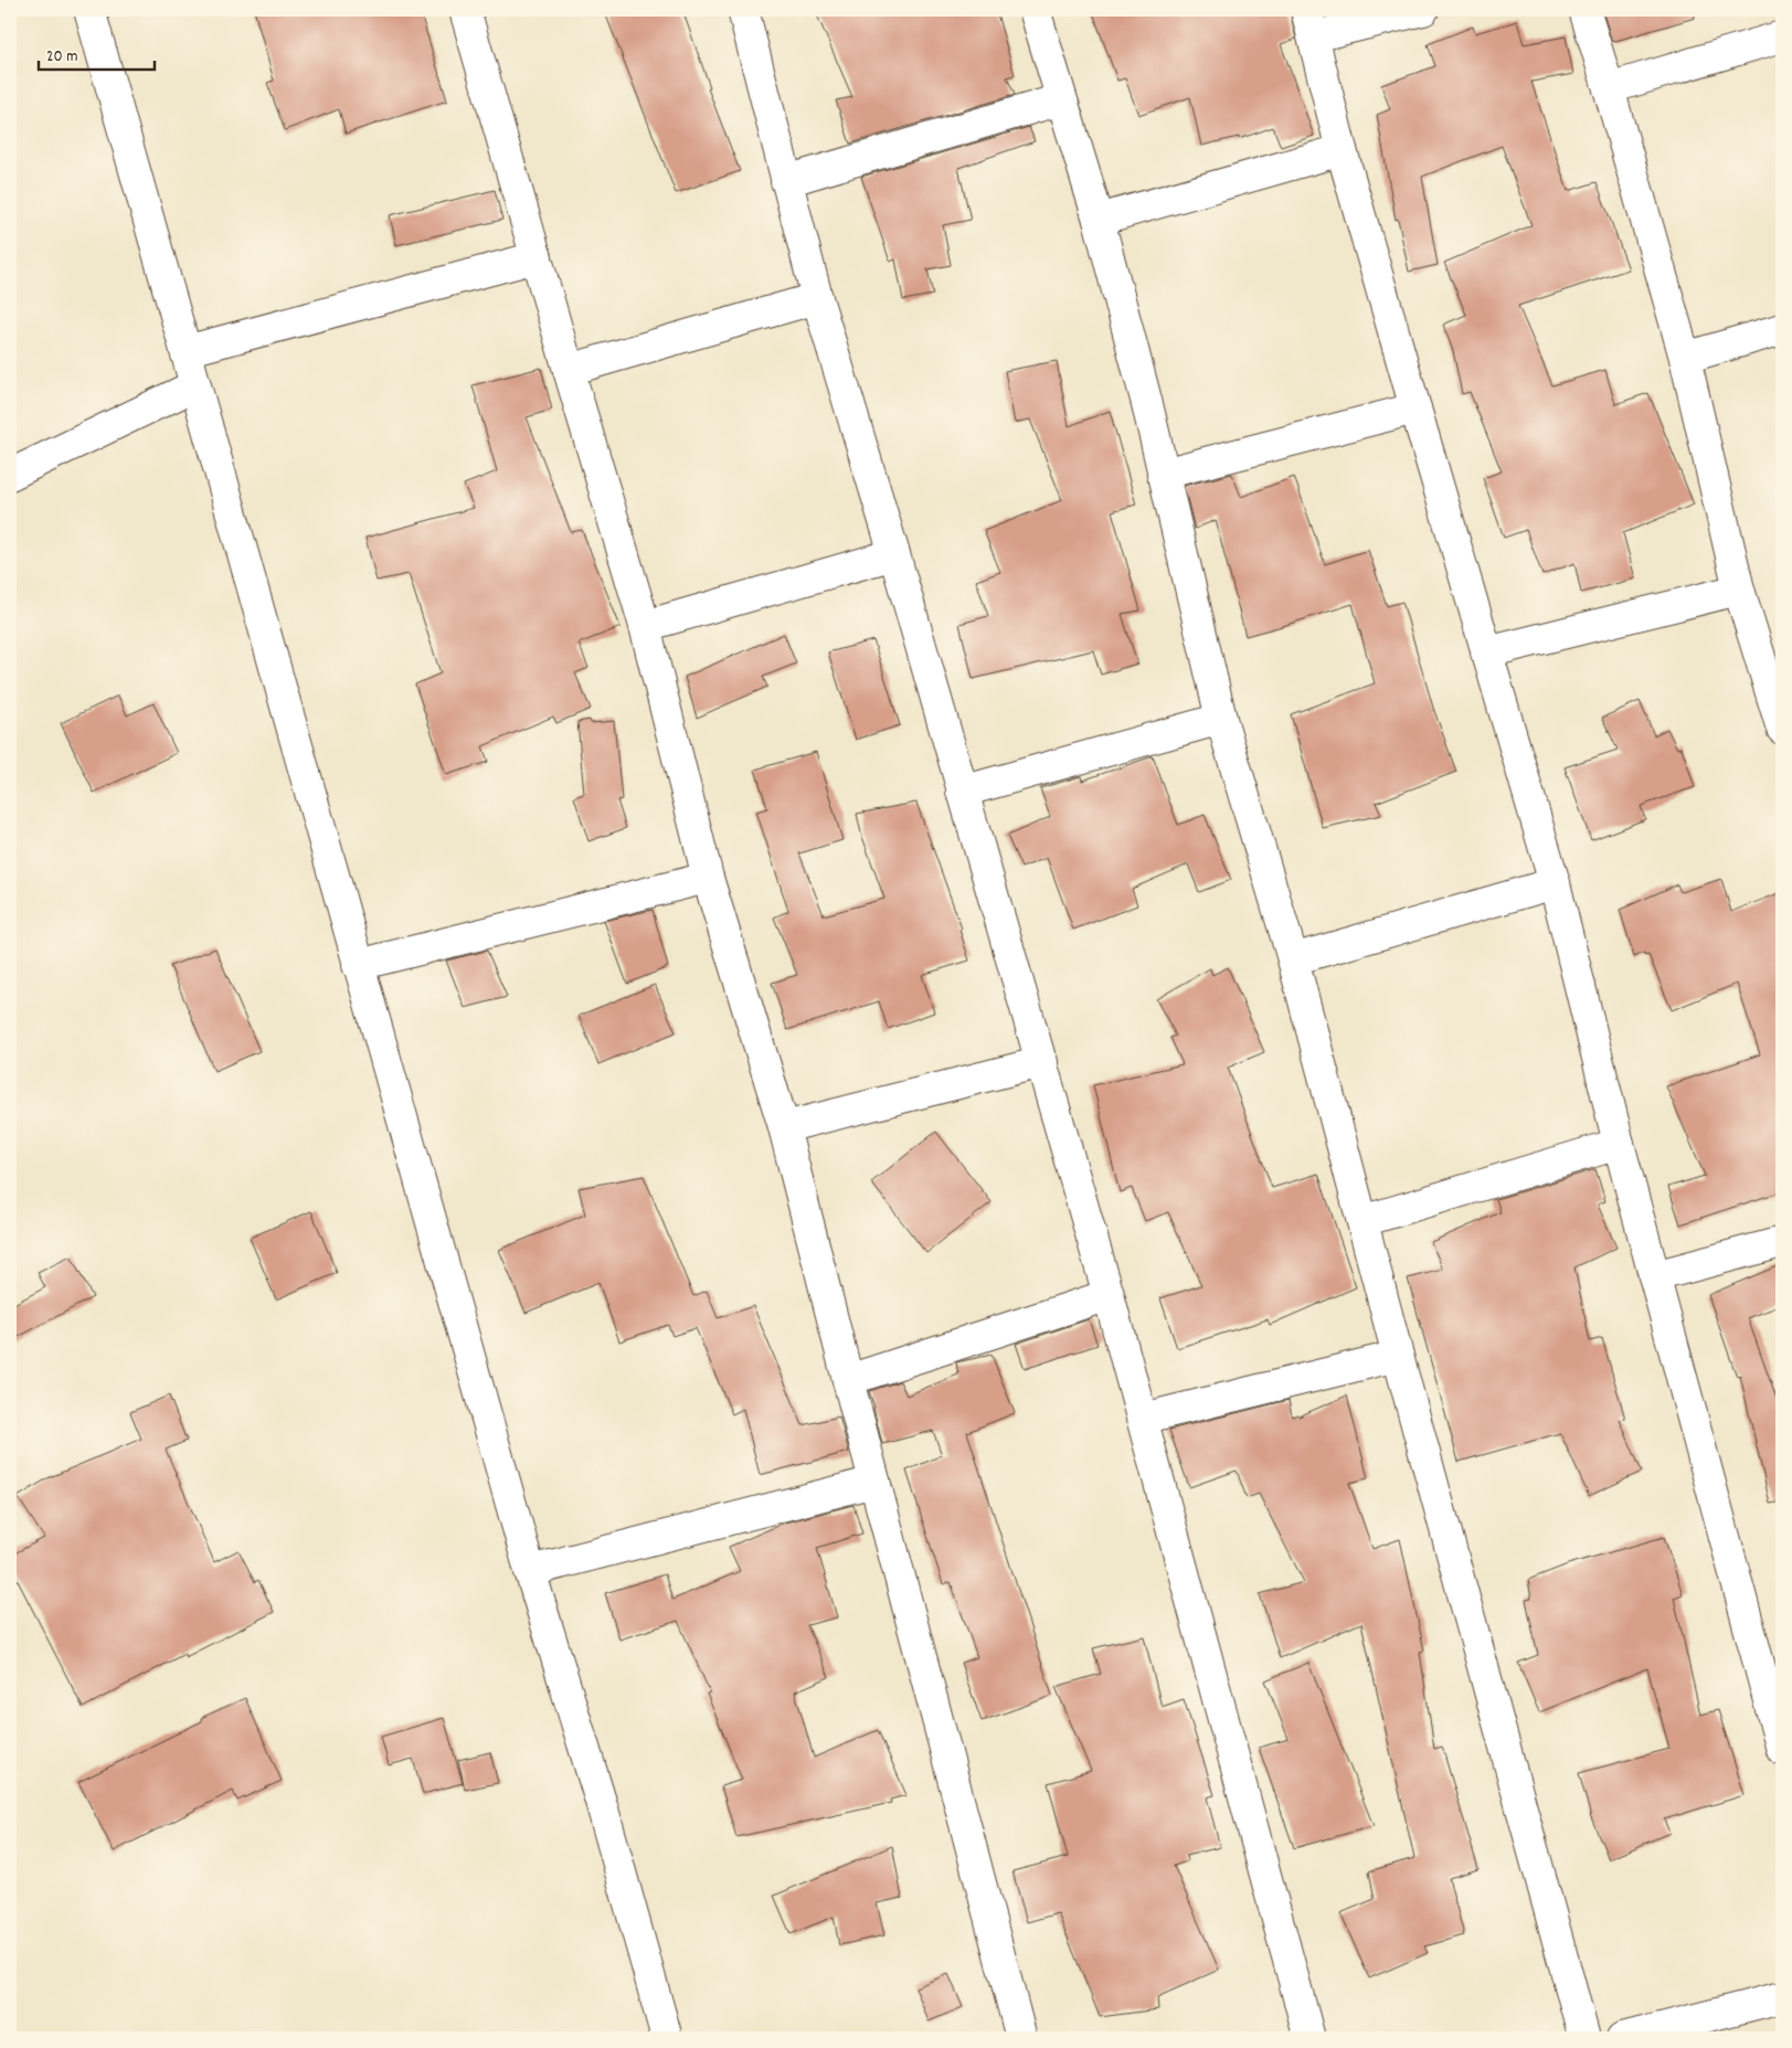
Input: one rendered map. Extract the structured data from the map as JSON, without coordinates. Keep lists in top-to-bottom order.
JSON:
{
  "scale_bar": "20 m"
}
